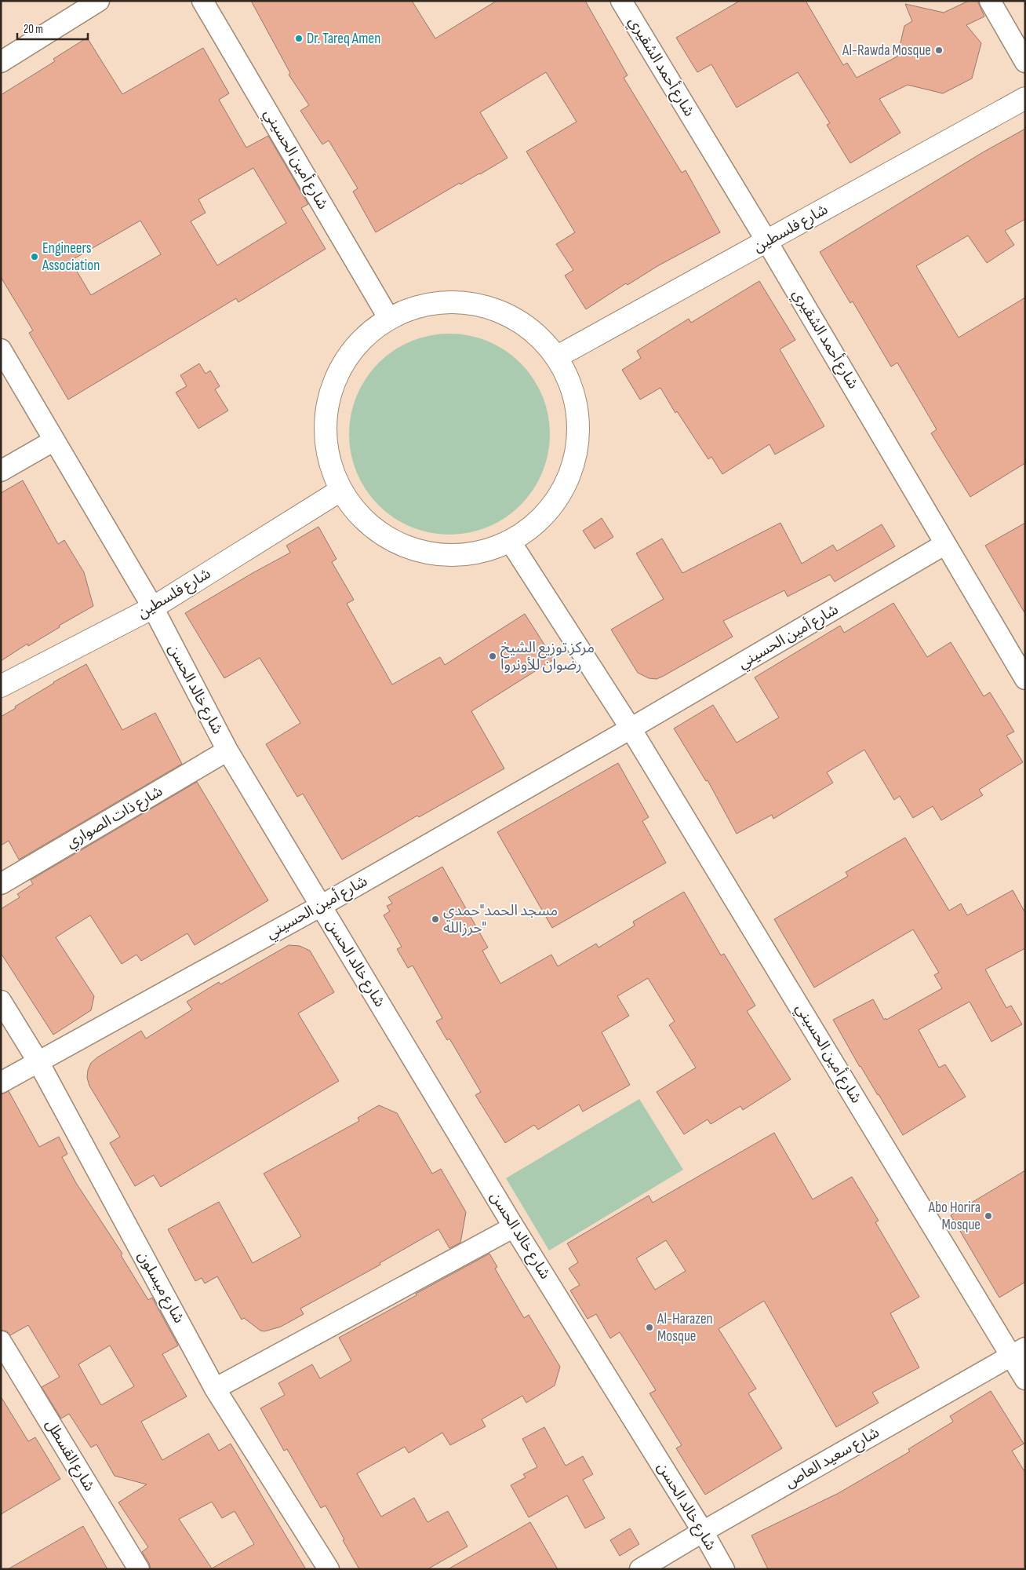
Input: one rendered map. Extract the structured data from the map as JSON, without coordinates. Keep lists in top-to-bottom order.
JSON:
{
  "streets": {
    "street": [
      "شارع أحمد الشقيري",
      "شارع أمين الحسيني",
      "شارع فلسطين",
      "شارع خالد الحسن",
      "شارع ذات الصواري",
      "شارع ميسلون",
      "شارع القسطل",
      "شارع سعيد العاص"
    ]
  },
  "crossings": [
    ["شارع أحمد الشقيري", "شارع أمين الحسيني"],
    ["شارع أحمد الشقيري", "شارع فلسطين"],
    ["شارع أمين الحسيني", "شارع خالد الحسن"],
    ["شارع أمين الحسيني", "شارع ميسلون"],
    ["شارع أمين الحسيني", "شارع سعيد العاص"],
    ["شارع فلسطين", "شارع خالد الحسن"],
    ["شارع خالد الحسن", "شارع ذات الصواري"],
    ["شارع خالد الحسن", "شارع سعيد العاص"]
  ],
  "places": [
    "Dr. Tareq Amen",
    "Al-Rawda Mosque",
    "Engineers Association",
    "مركز توزيع الشيخ رضوان للأونروا",
    "مسجد الحمد\"حمدي حرزالله\"",
    "Abo Horira Mosque",
    "Al-Harazen Mosque"
  ],
  "scale_bar": "20 m"
}
